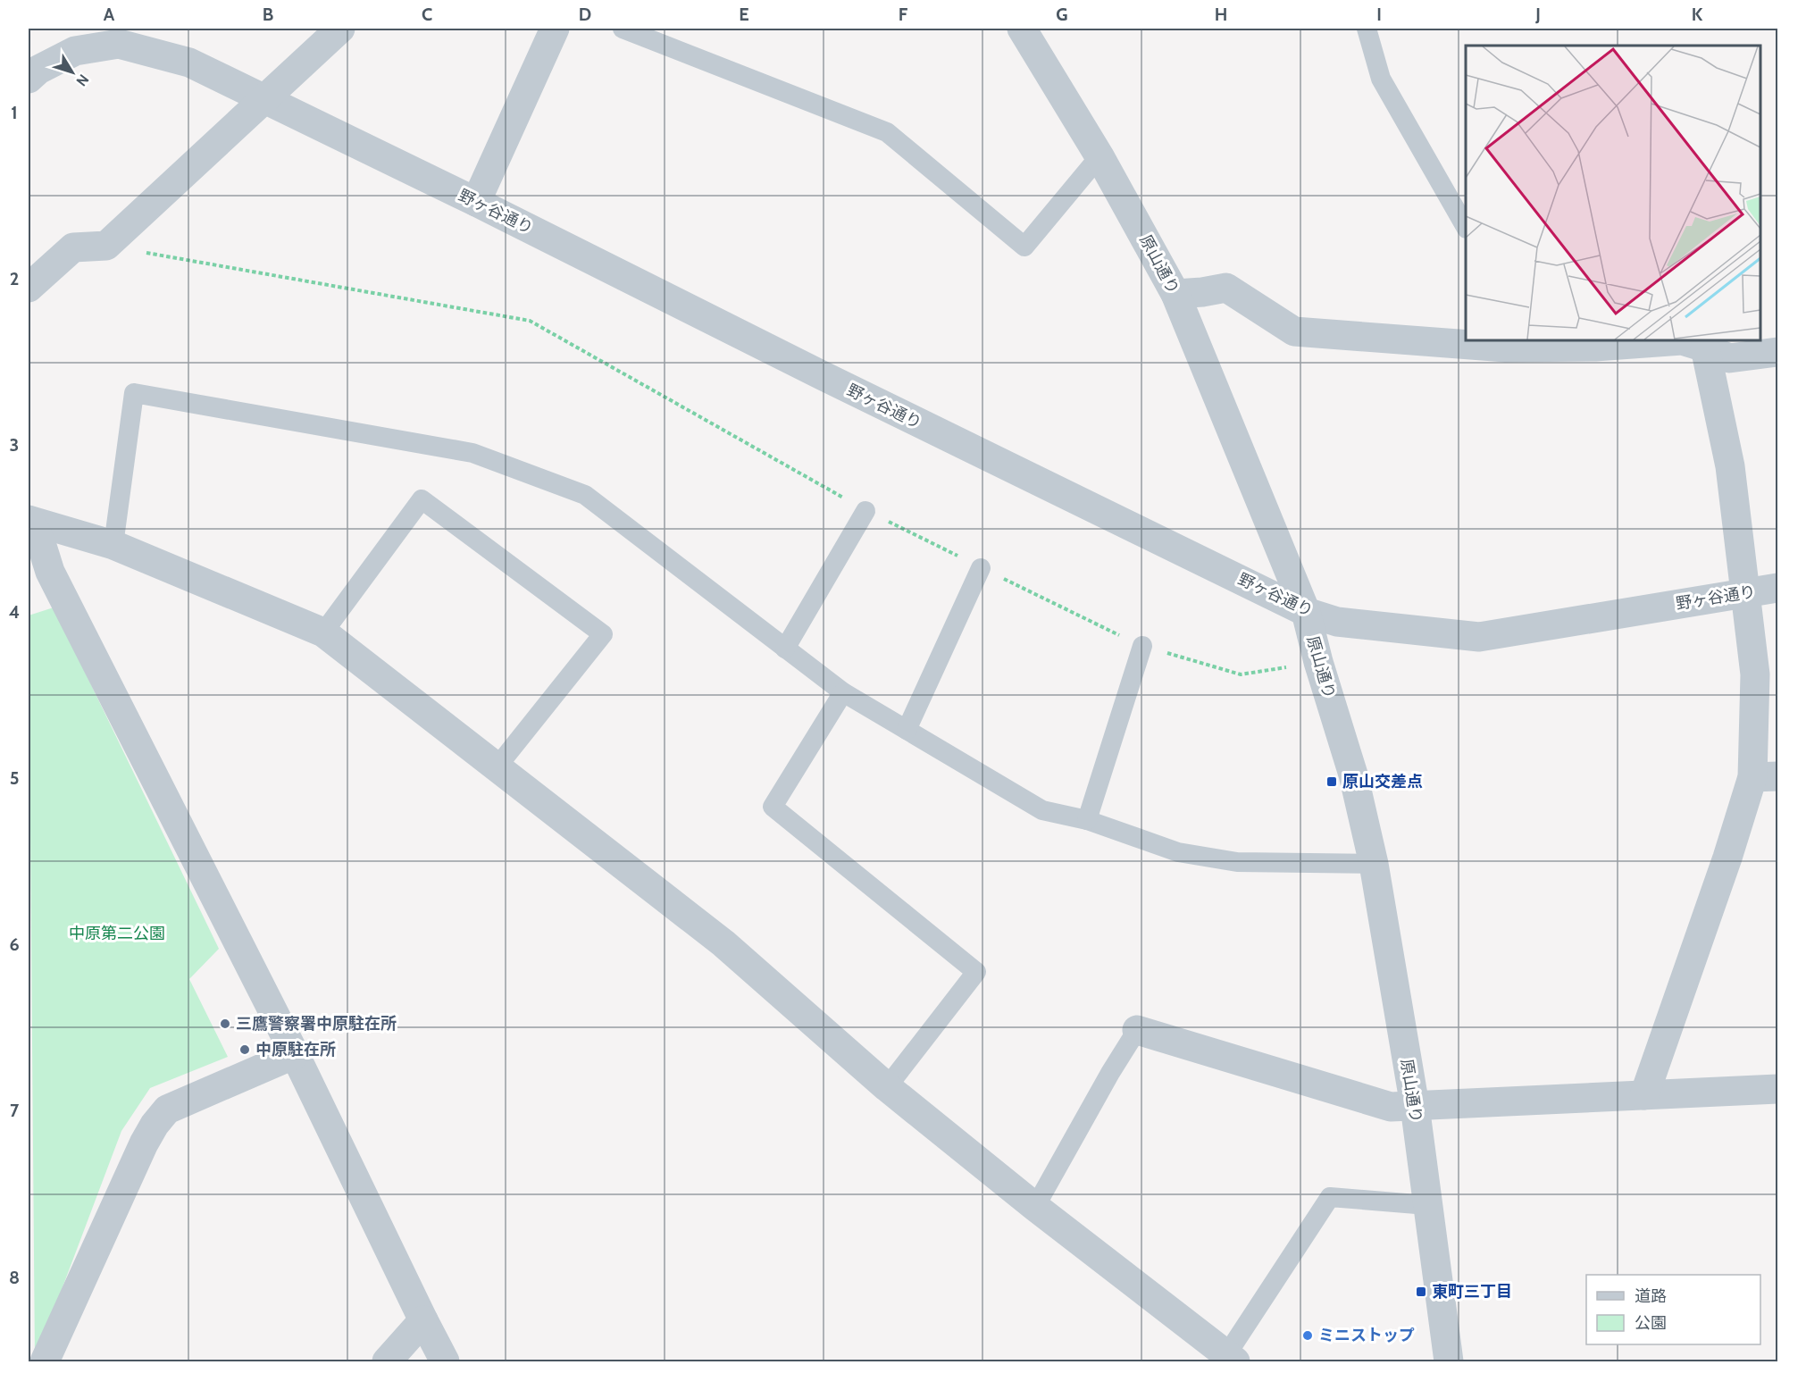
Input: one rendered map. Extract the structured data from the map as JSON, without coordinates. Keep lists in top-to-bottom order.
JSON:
{
  "streets": {
    "street": ["野ヶ谷通り", "原山通り"]
  },
  "crossings": [
    ["野ヶ谷通り", "原山通り"]
  ],
  "parks": ["中原第二公園"],
  "places": {
    "transit": ["原山交差点", "東町三丁目"],
    "other": ["三鷹警察署中原駐在所", "中原駐在所", "ミニストップ"]
  },
  "legend": ["道路", "公園"],
  "north": "bottom right",
  "grid": {
    "columns": [
      "A",
      "B",
      "C",
      "D",
      "E",
      "F",
      "G",
      "H",
      "I",
      "J",
      "K"
    ],
    "rows": [
      "1",
      "2",
      "3",
      "4",
      "5",
      "6",
      "7",
      "8"
    ]
  }
}
